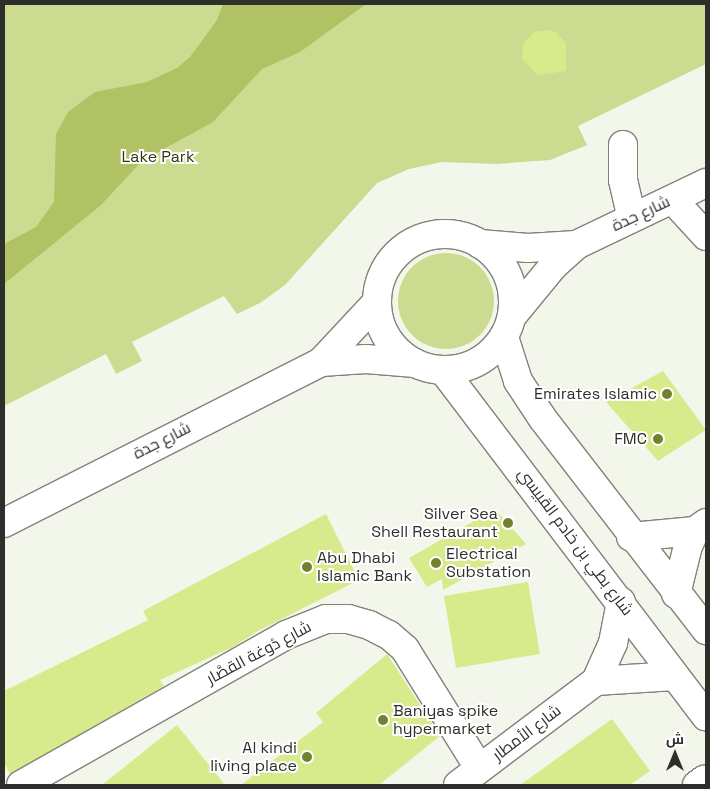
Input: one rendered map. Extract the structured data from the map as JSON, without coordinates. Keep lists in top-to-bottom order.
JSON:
{
  "streets": {
    "street": [
      "شارع جدة",
      "شارع بطي بن خادم القبيسي",
      "شارع دُوغة القصَّار",
      "شارع الأمطار"
    ]
  },
  "crossings": [
    ["شارع جدة", "شارع بطي بن خادم القبيسي"],
    ["شارع بطي بن خادم القبيسي", "شارع الأمطار"],
    ["شارع دُوغة القصَّار", "شارع الأمطار"]
  ],
  "parks": ["Lake Park"],
  "places": [
    "Emirates Islamic",
    "FMC",
    "Silver Sea Shell Restaurant",
    "Electrical Substation",
    "Abu Dhabi Islamic Bank",
    "Baniyas spike hypermarket",
    "Al kindi living place"
  ],
  "north": "top"
}
